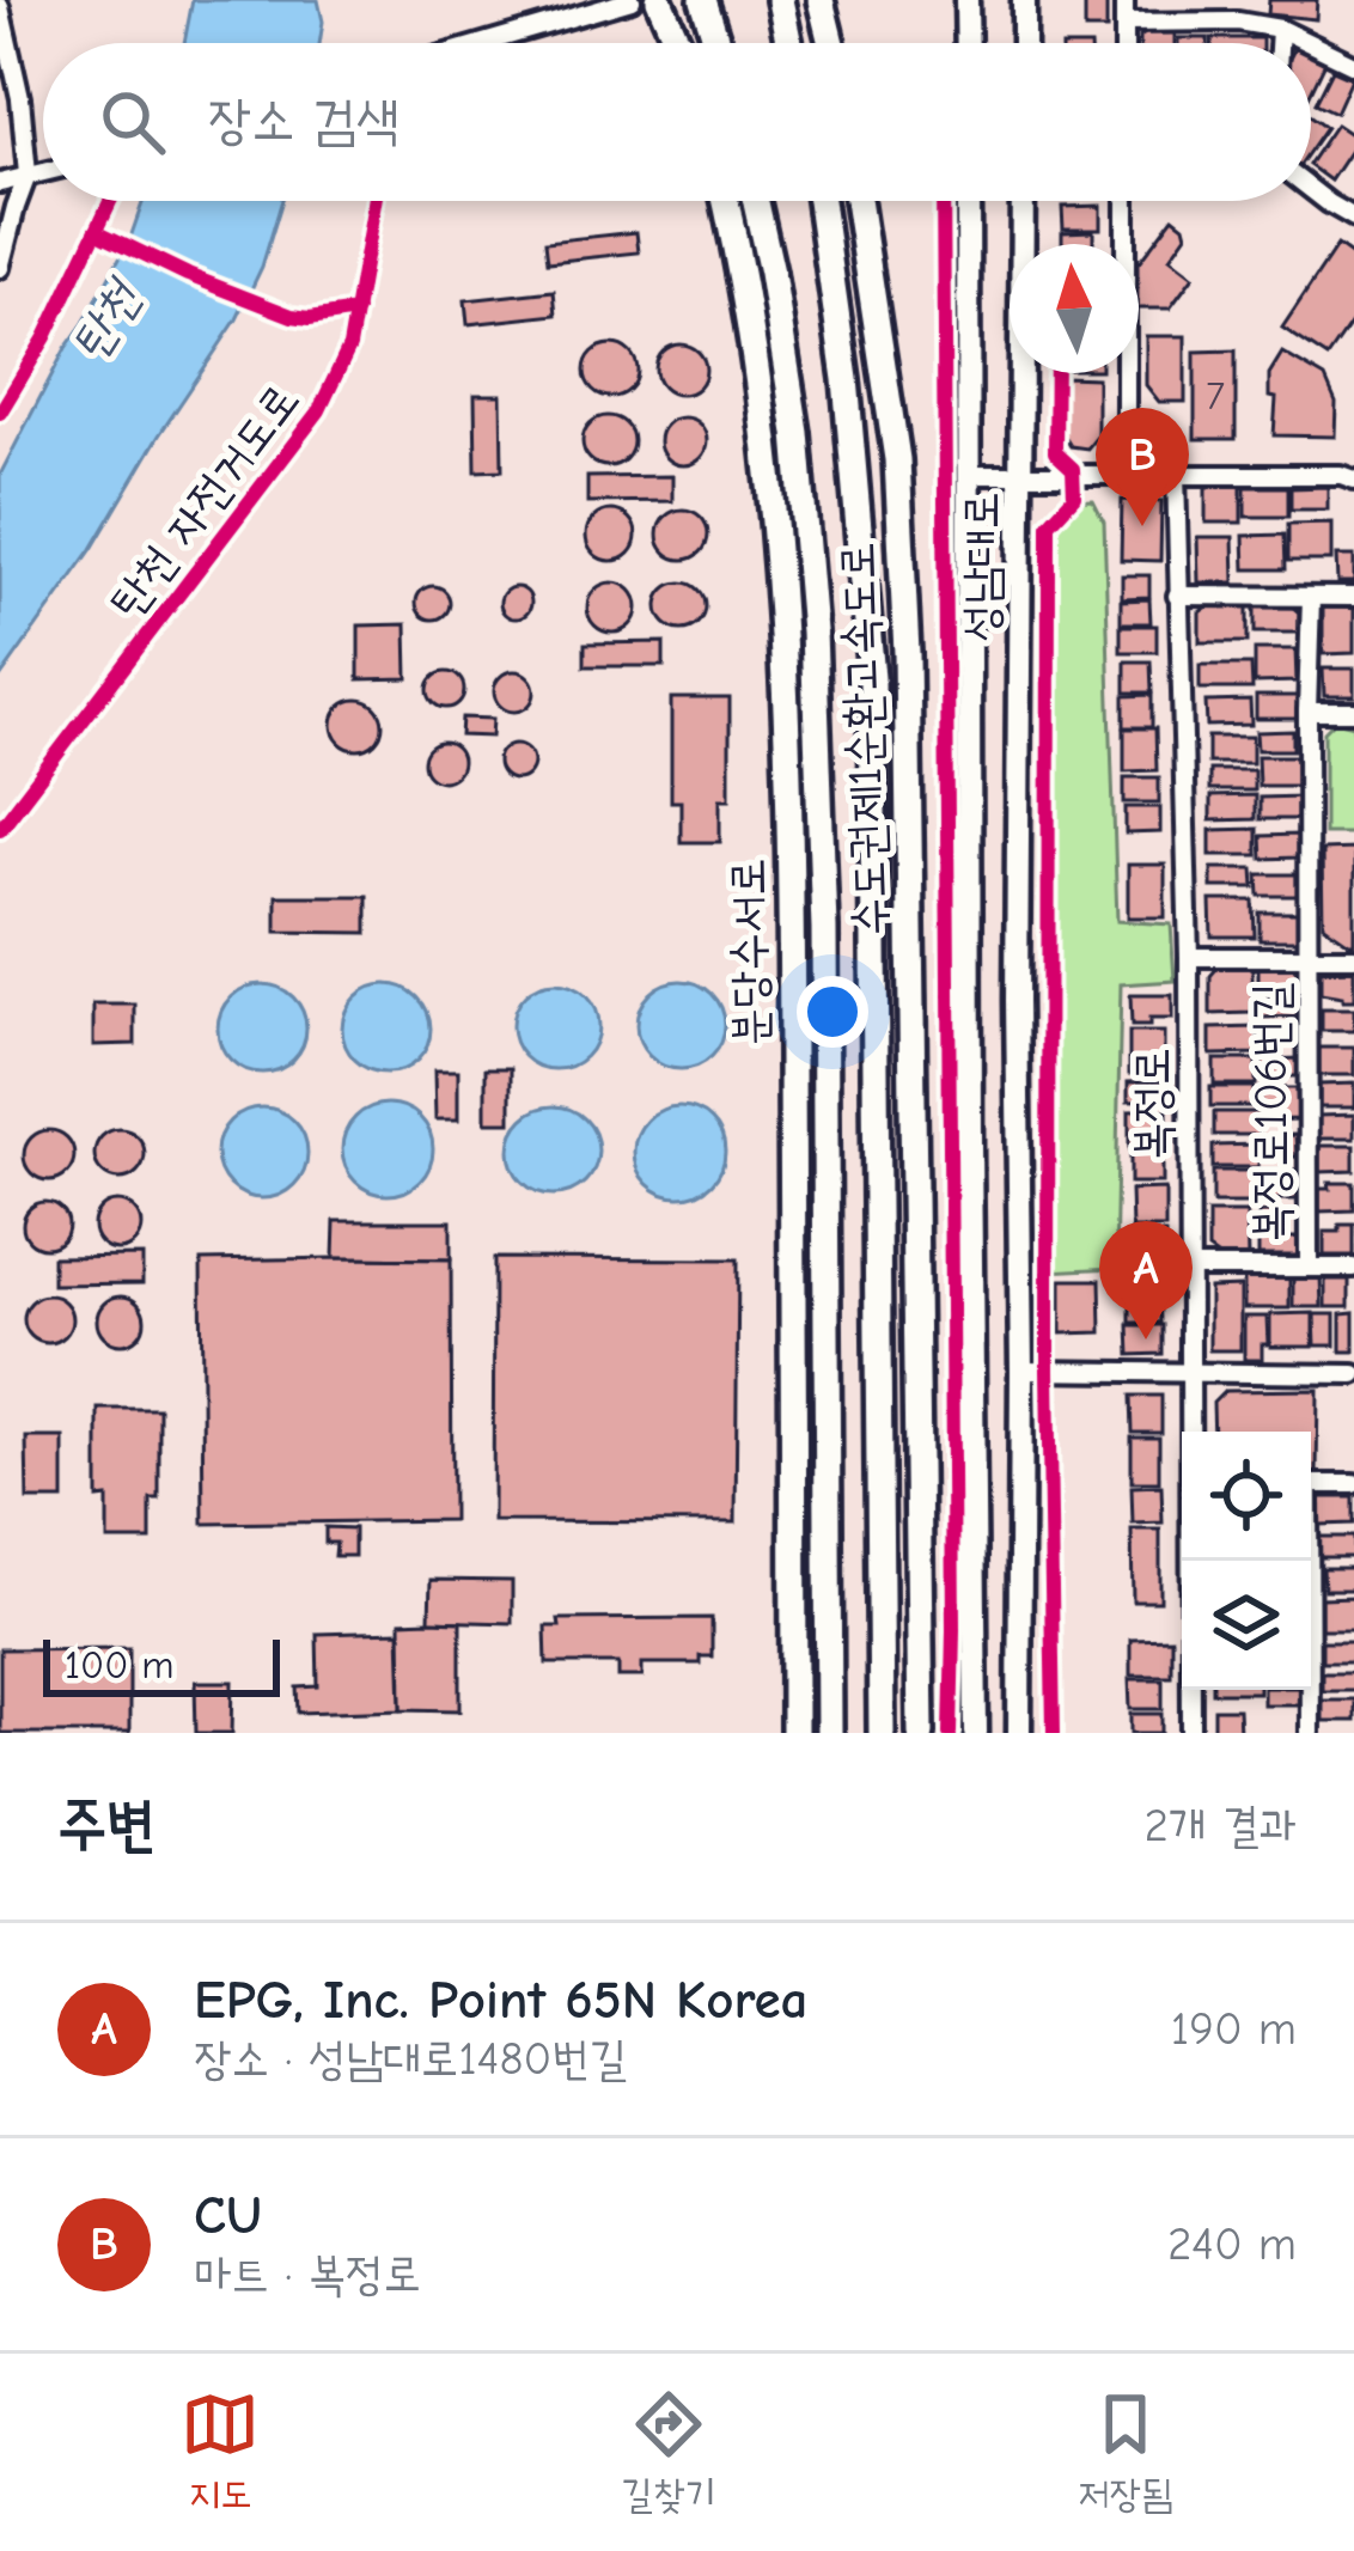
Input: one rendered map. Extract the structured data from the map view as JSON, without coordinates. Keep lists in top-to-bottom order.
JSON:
{
  "streets": {
    "highway": ["수도권제1순환고속도로", "분당수서로"],
    "main road": ["성남대로"],
    "street": ["복정로", "복정로106번길"],
    "cycle path": ["탄천 자전거도로"]
  },
  "crossings": [
    ["복정로", "복정로106번길"]
  ],
  "water": ["탄천"],
  "house_numbers": ["7"],
  "scale_bar": "100 m",
  "north": "top",
  "page": {
    "search": "장소 검색",
    "pins": ["B", "A"],
    "scale": "100 m",
    "heading": ["주변", "2개 결과"],
    "list": [
      {
        "mark": "A",
        "name": "EPG, Inc. Point 65N Korea",
        "note": "장소 · 성남대로1480번길",
        "value": "190 m"
      },
      {
        "mark": "B",
        "name": "CU",
        "note": "마트 · 복정로",
        "value": "240 m"
      }
    ],
    "nav": ["지도", "길찾기", "저장됨"]
  }
}
